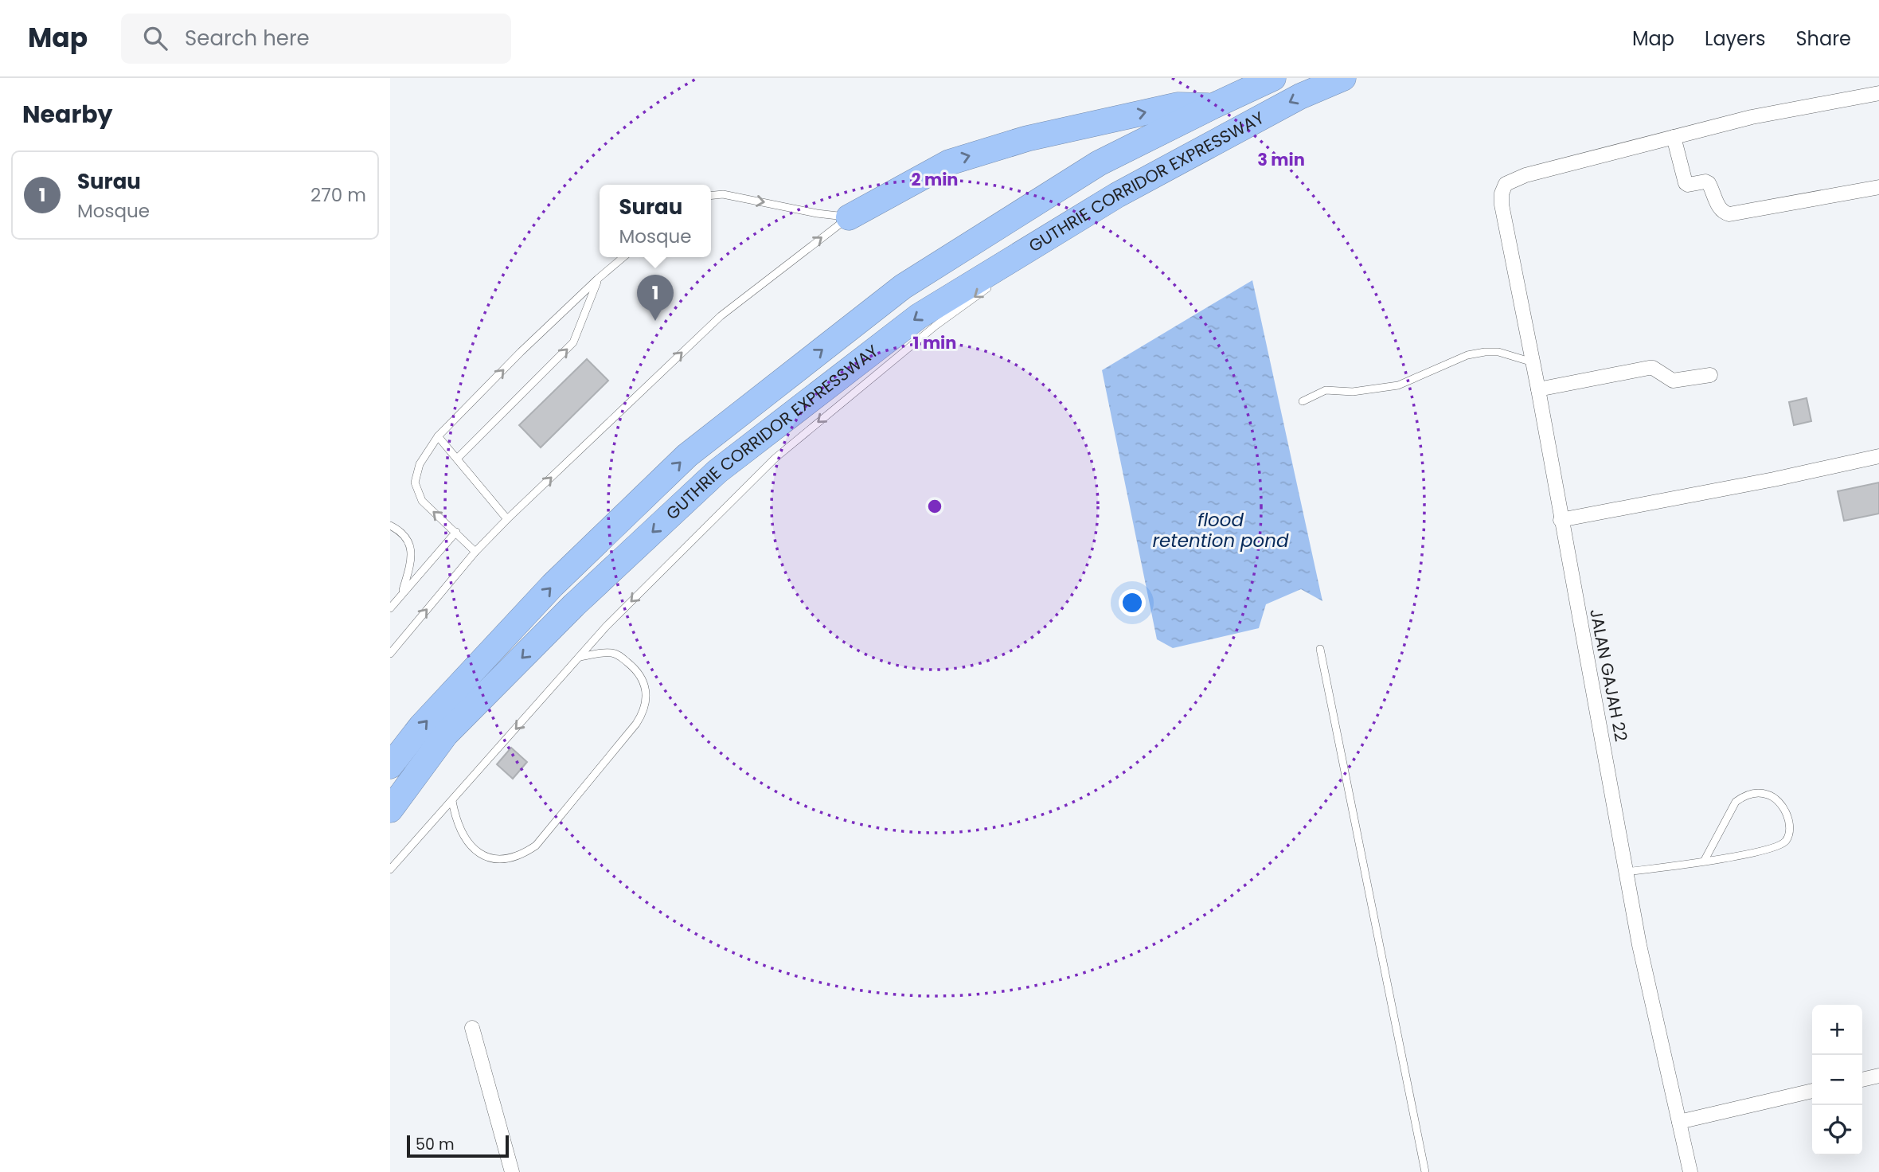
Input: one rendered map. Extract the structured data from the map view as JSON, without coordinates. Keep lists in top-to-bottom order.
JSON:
{
  "streets": {
    "highway": ["GUTHRIE CORRIDOR EXPRESSWAY"],
    "street": ["JALAN GAJAH 22"]
  },
  "water": ["flood retention pond"],
  "scale_bar": "50 m",
  "page": {
    "header": "Map",
    "search": "Search here",
    "nav": ["Map", "Layers", "Share"],
    "heading": "Nearby",
    "list": [
      {
        "mark": "1",
        "name": "Surau",
        "note": "Mosque",
        "value": "270 m"
      }
    ],
    "popup": ["Surau", "Mosque"],
    "pins": "1",
    "map_buttons": ["+", "−"],
    "scale": "50 m"
  },
  "rings": ["3 min", "2 min", "1 min"]
}
